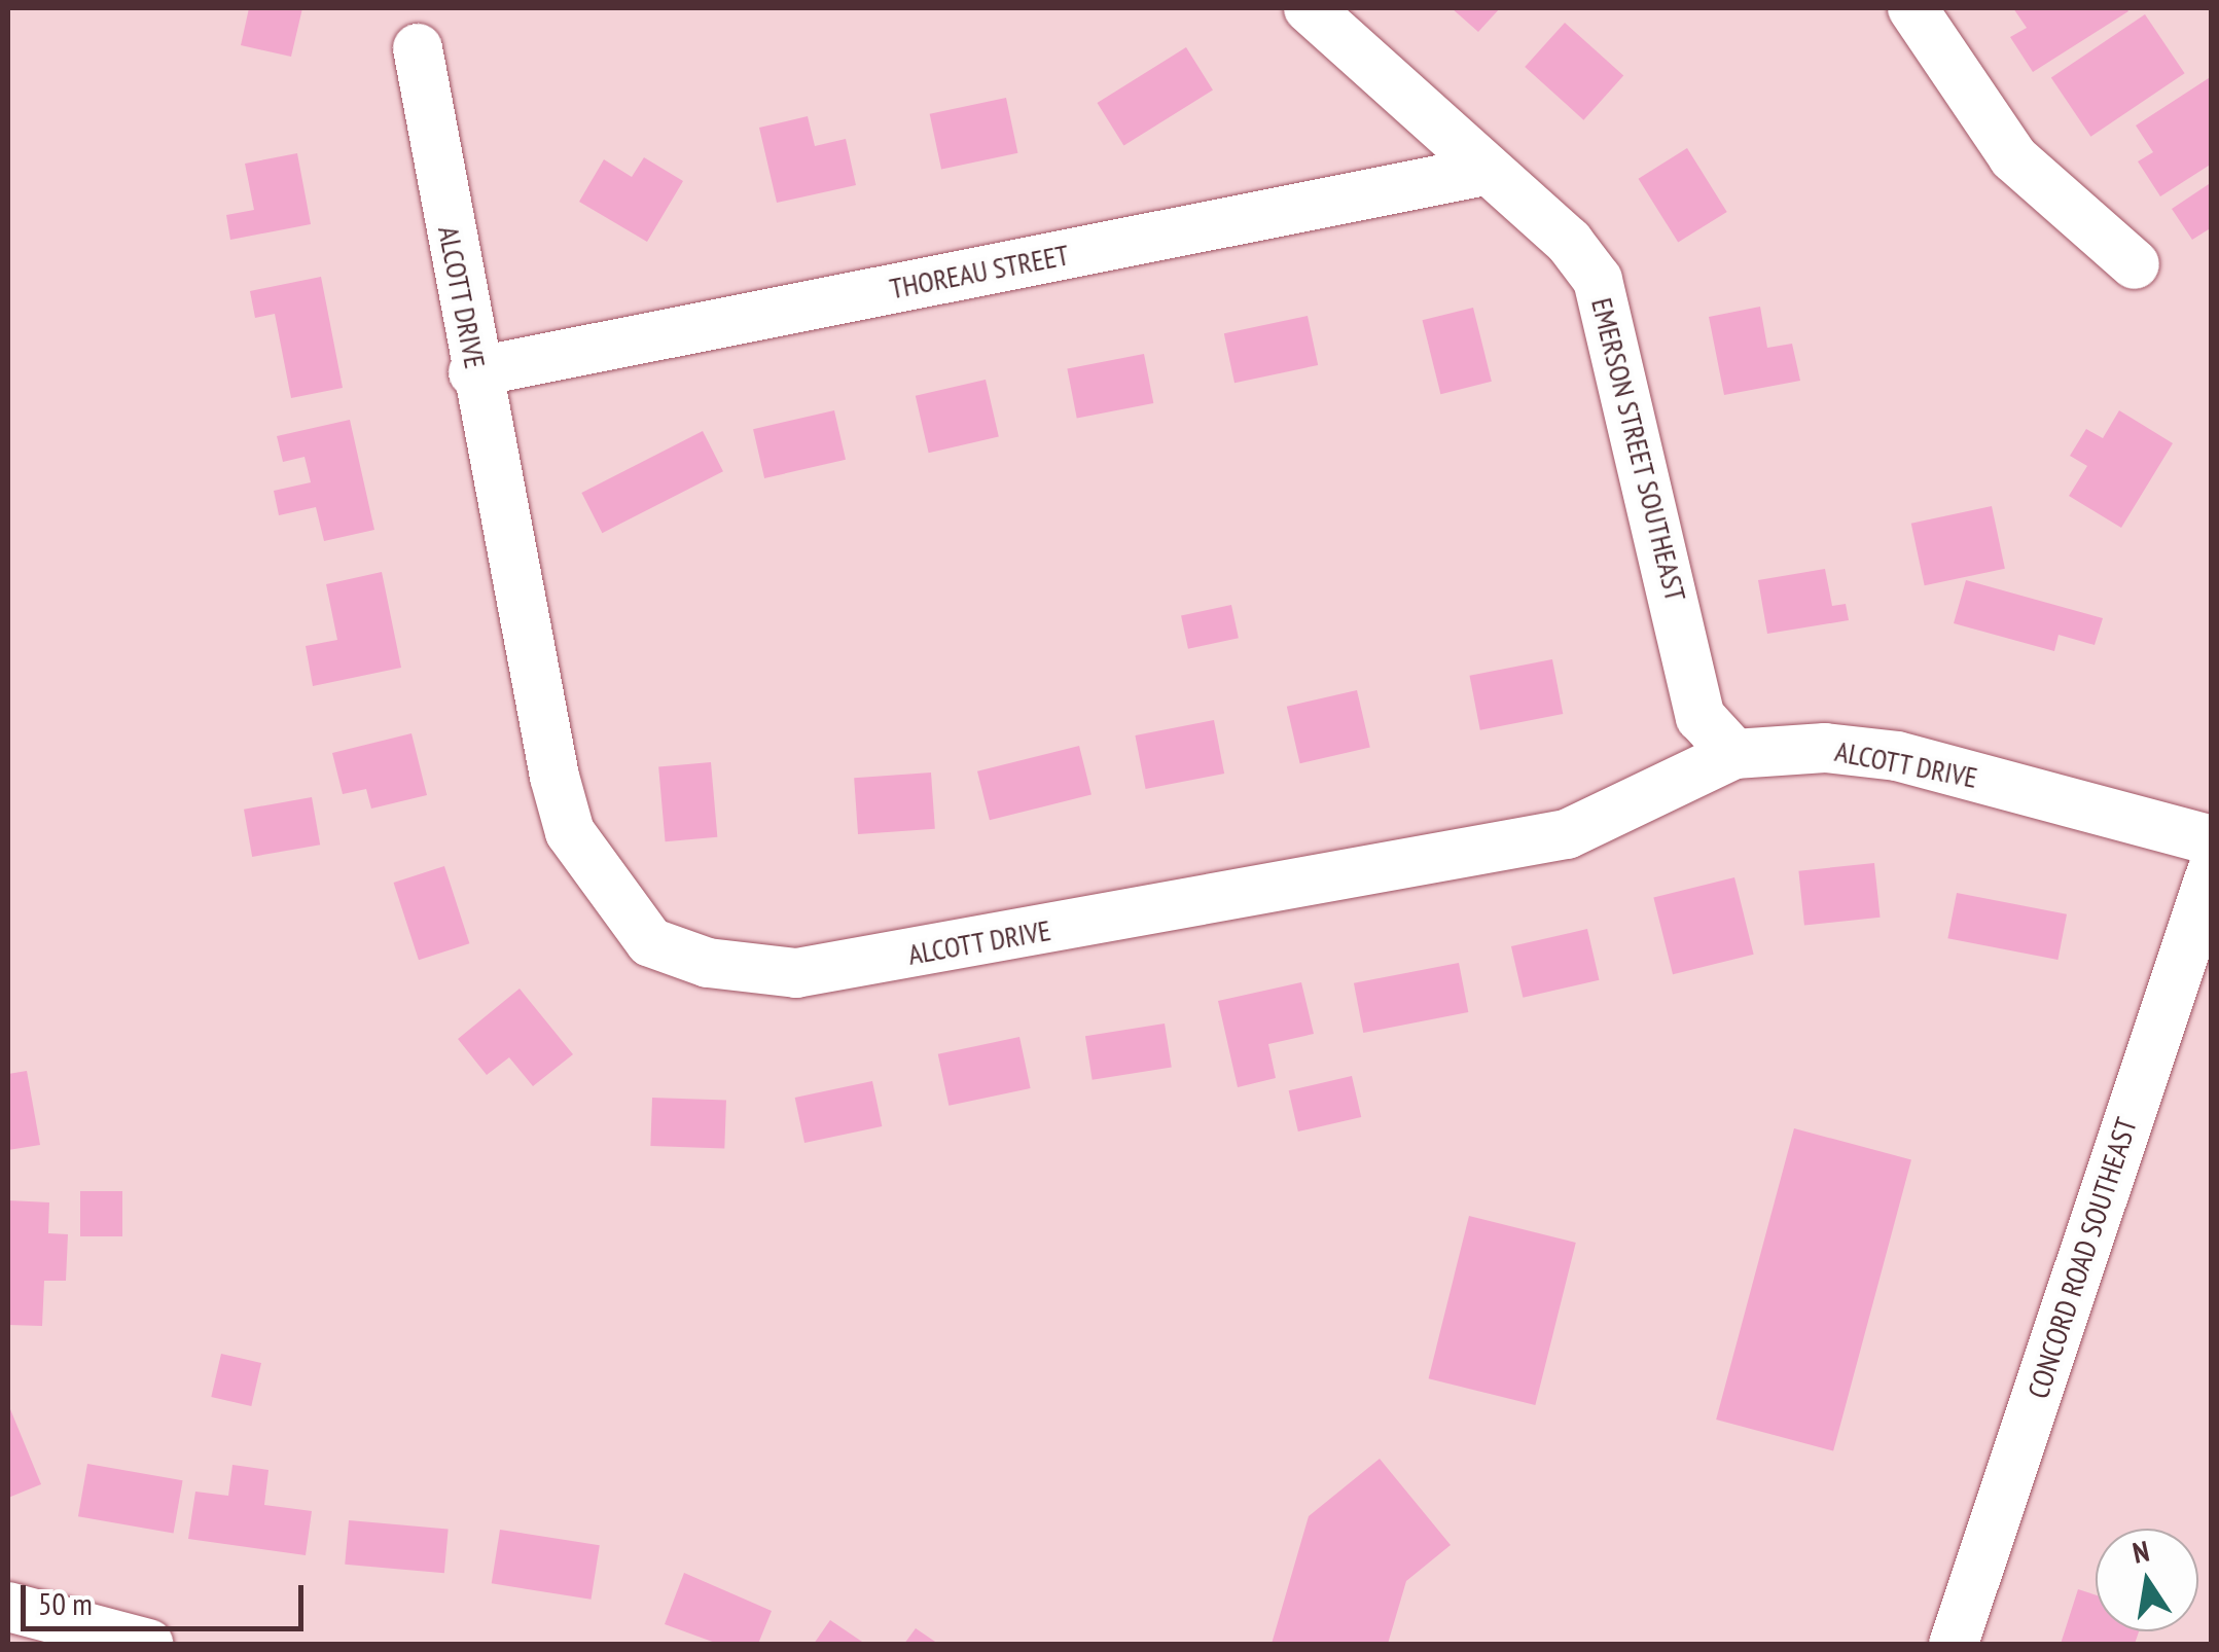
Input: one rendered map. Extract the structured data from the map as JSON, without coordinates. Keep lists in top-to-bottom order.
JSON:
{
  "streets": {
    "street": [
      "THOREAU STREET",
      "ALCOTT DRIVE",
      "EMERSON STREET SOUTHEAST",
      "CONCORD ROAD SOUTHEAST"
    ]
  },
  "crossings": [
    ["THOREAU STREET", "ALCOTT DRIVE"],
    ["THOREAU STREET", "EMERSON STREET SOUTHEAST"],
    ["ALCOTT DRIVE", "EMERSON STREET SOUTHEAST"]
  ],
  "scale_bar": "50 m",
  "north": "top"
}
